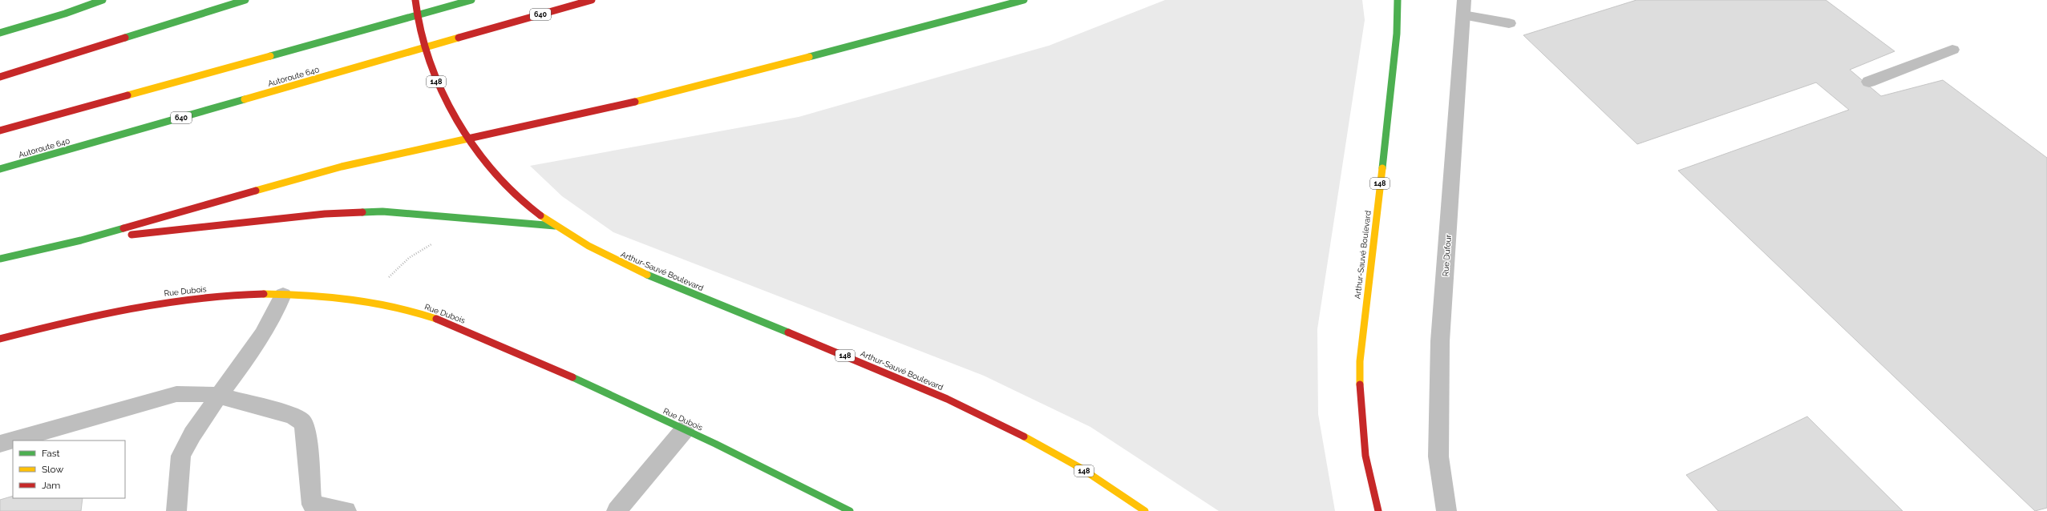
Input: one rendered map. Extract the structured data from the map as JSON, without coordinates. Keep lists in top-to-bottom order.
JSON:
{
  "streets": {
    "main road": [
      "640",
      "Autoroute 640",
      "148",
      "Arthur-Sauvé Boulevard",
      "Rue Dubois"
    ],
    "street": ["Rue Dufour"]
  },
  "crossings": [
    ["148", "Arthur-Sauvé Boulevard"]
  ],
  "legend": ["Fast", "Slow", "Jam"]
}
